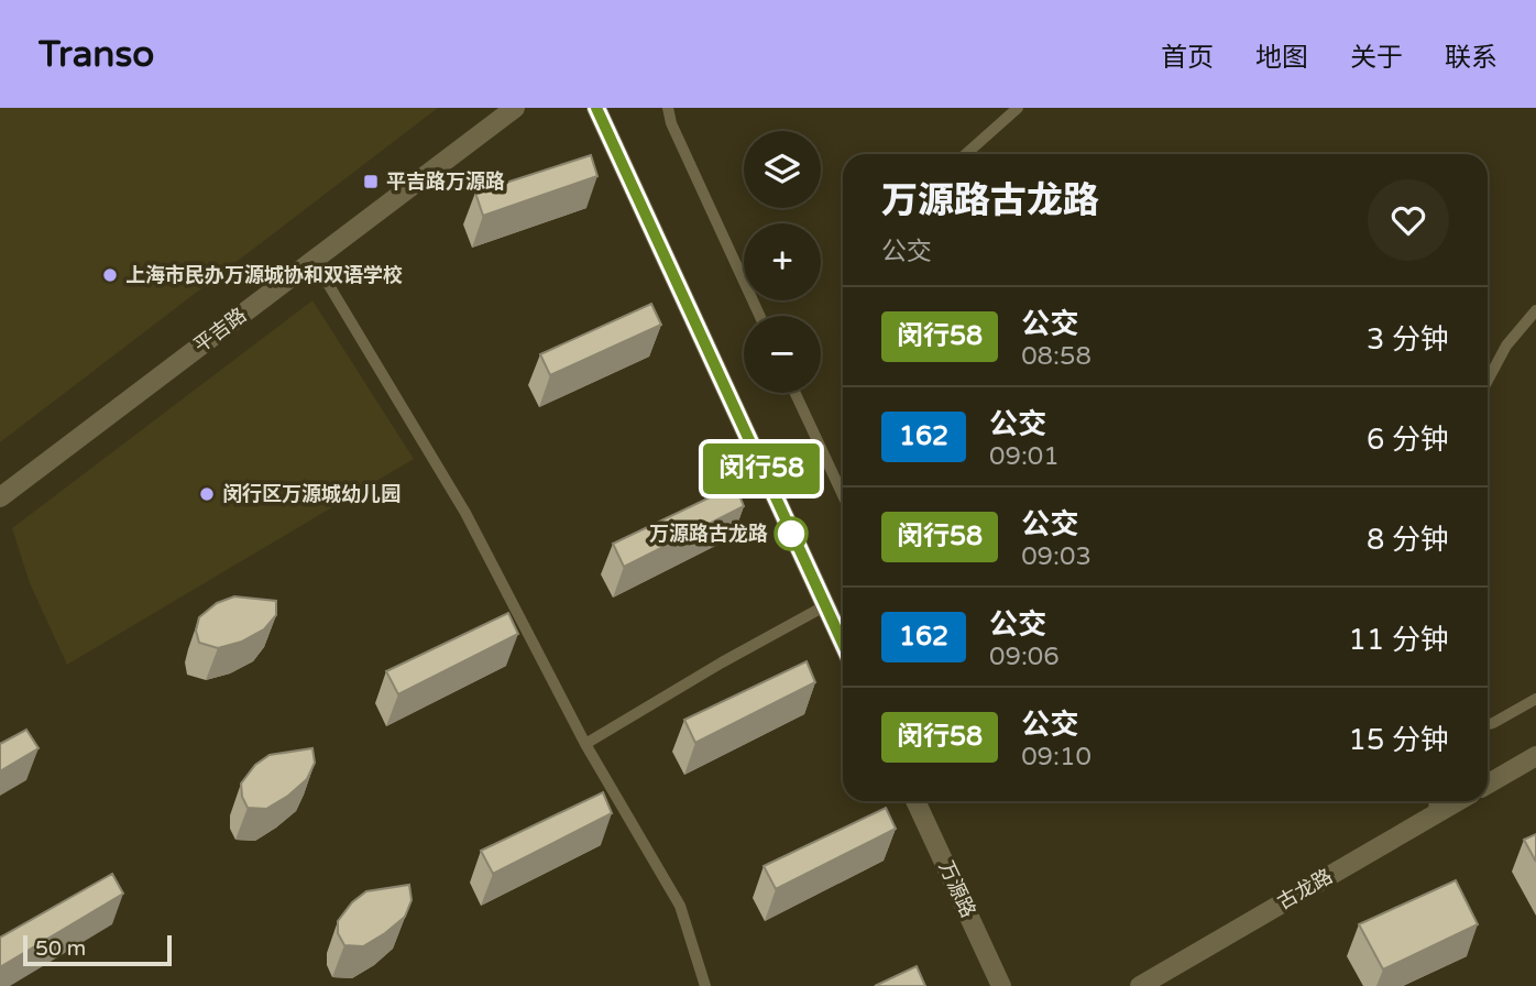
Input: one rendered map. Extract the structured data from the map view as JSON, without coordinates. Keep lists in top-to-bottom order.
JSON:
{
  "streets": {
    "street": ["平吉路", "万源路", "古龙路"]
  },
  "places": {
    "transit": ["平吉路万源路"],
    "other": ["上海市民办万源城协和双语学校", "闵行区万源城幼儿园", "万源路古龙路"]
  },
  "lines": ["bus line 闵行58"],
  "scale_bar": "50 m",
  "page": {
    "header": "Transo",
    "nav": [
      "首页",
      "地图",
      "关于",
      "联系"
    ],
    "on_map": "闵行58",
    "map_buttons": ["+", "−"],
    "heading": ["万源路古龙路", "公交"],
    "list": [
      {
        "mark": "闵行58",
        "name": "公交",
        "note": "08:58",
        "value": "3 分钟"
      },
      {
        "mark": "162",
        "name": "公交",
        "note": "09:01",
        "value": "6 分钟"
      },
      {
        "mark": "闵行58",
        "name": "公交",
        "note": "09:03",
        "value": "8 分钟"
      },
      {
        "mark": "162",
        "name": "公交",
        "note": "09:06",
        "value": "11 分钟"
      },
      {
        "mark": "闵行58",
        "name": "公交",
        "note": "09:10",
        "value": "15 分钟"
      }
    ],
    "scale": "50 m"
  }
}
